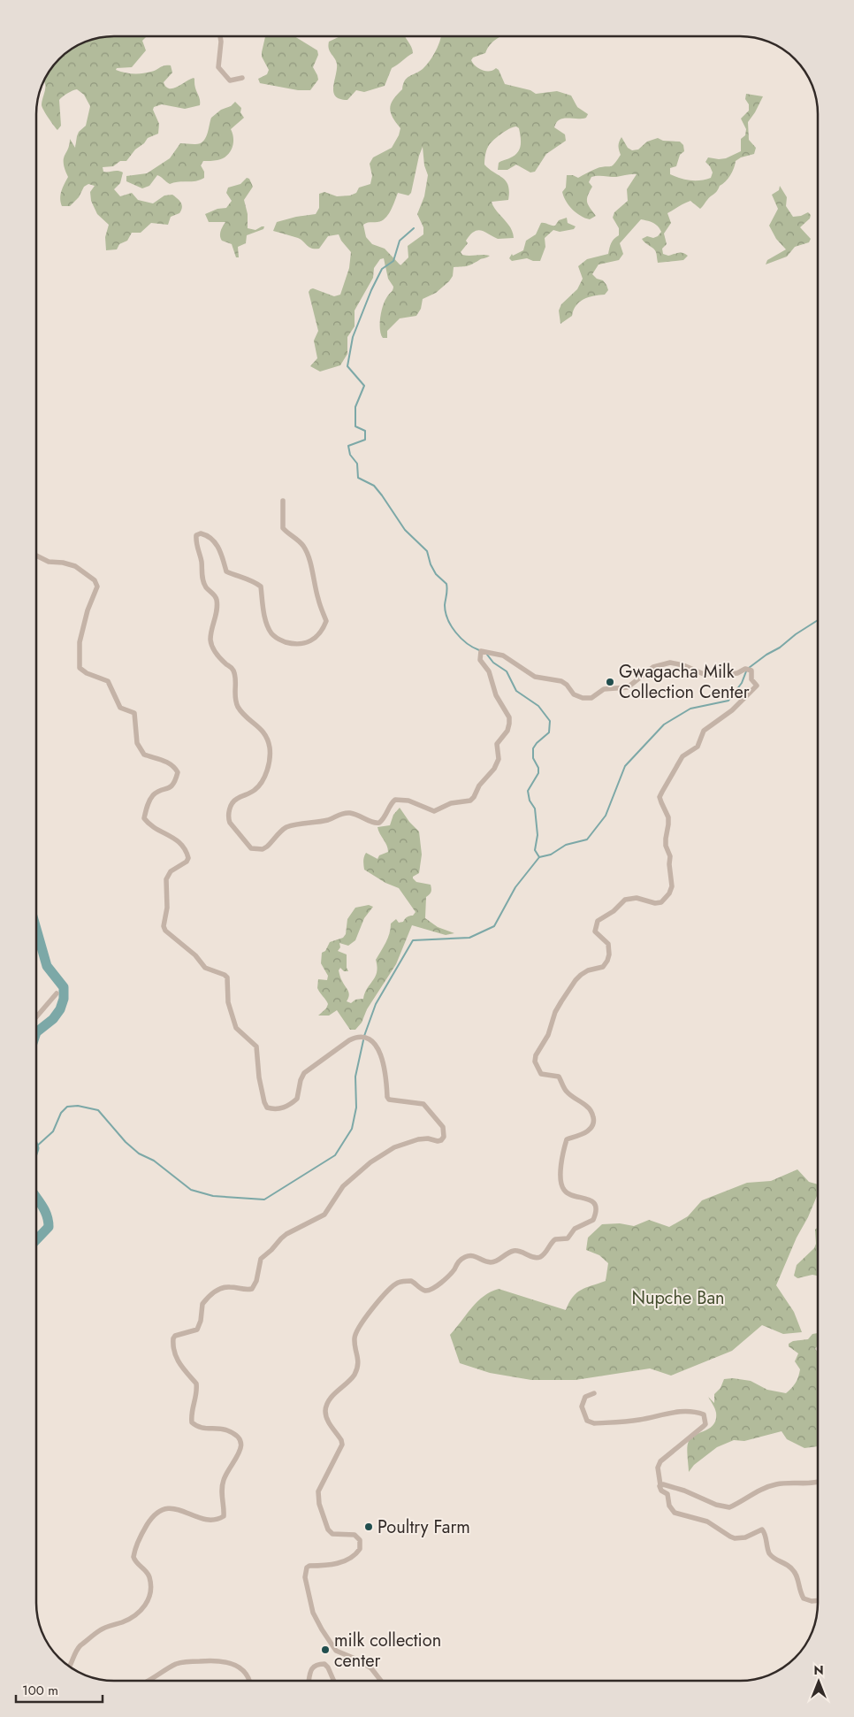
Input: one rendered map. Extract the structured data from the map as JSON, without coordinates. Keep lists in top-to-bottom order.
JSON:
{
  "parks": ["Nupche Ban"],
  "places": ["Gwagacha Milk Collection Center", "Poultry Farm", "milk collection center"],
  "scale_bar": "100 m",
  "north": "top"
}
